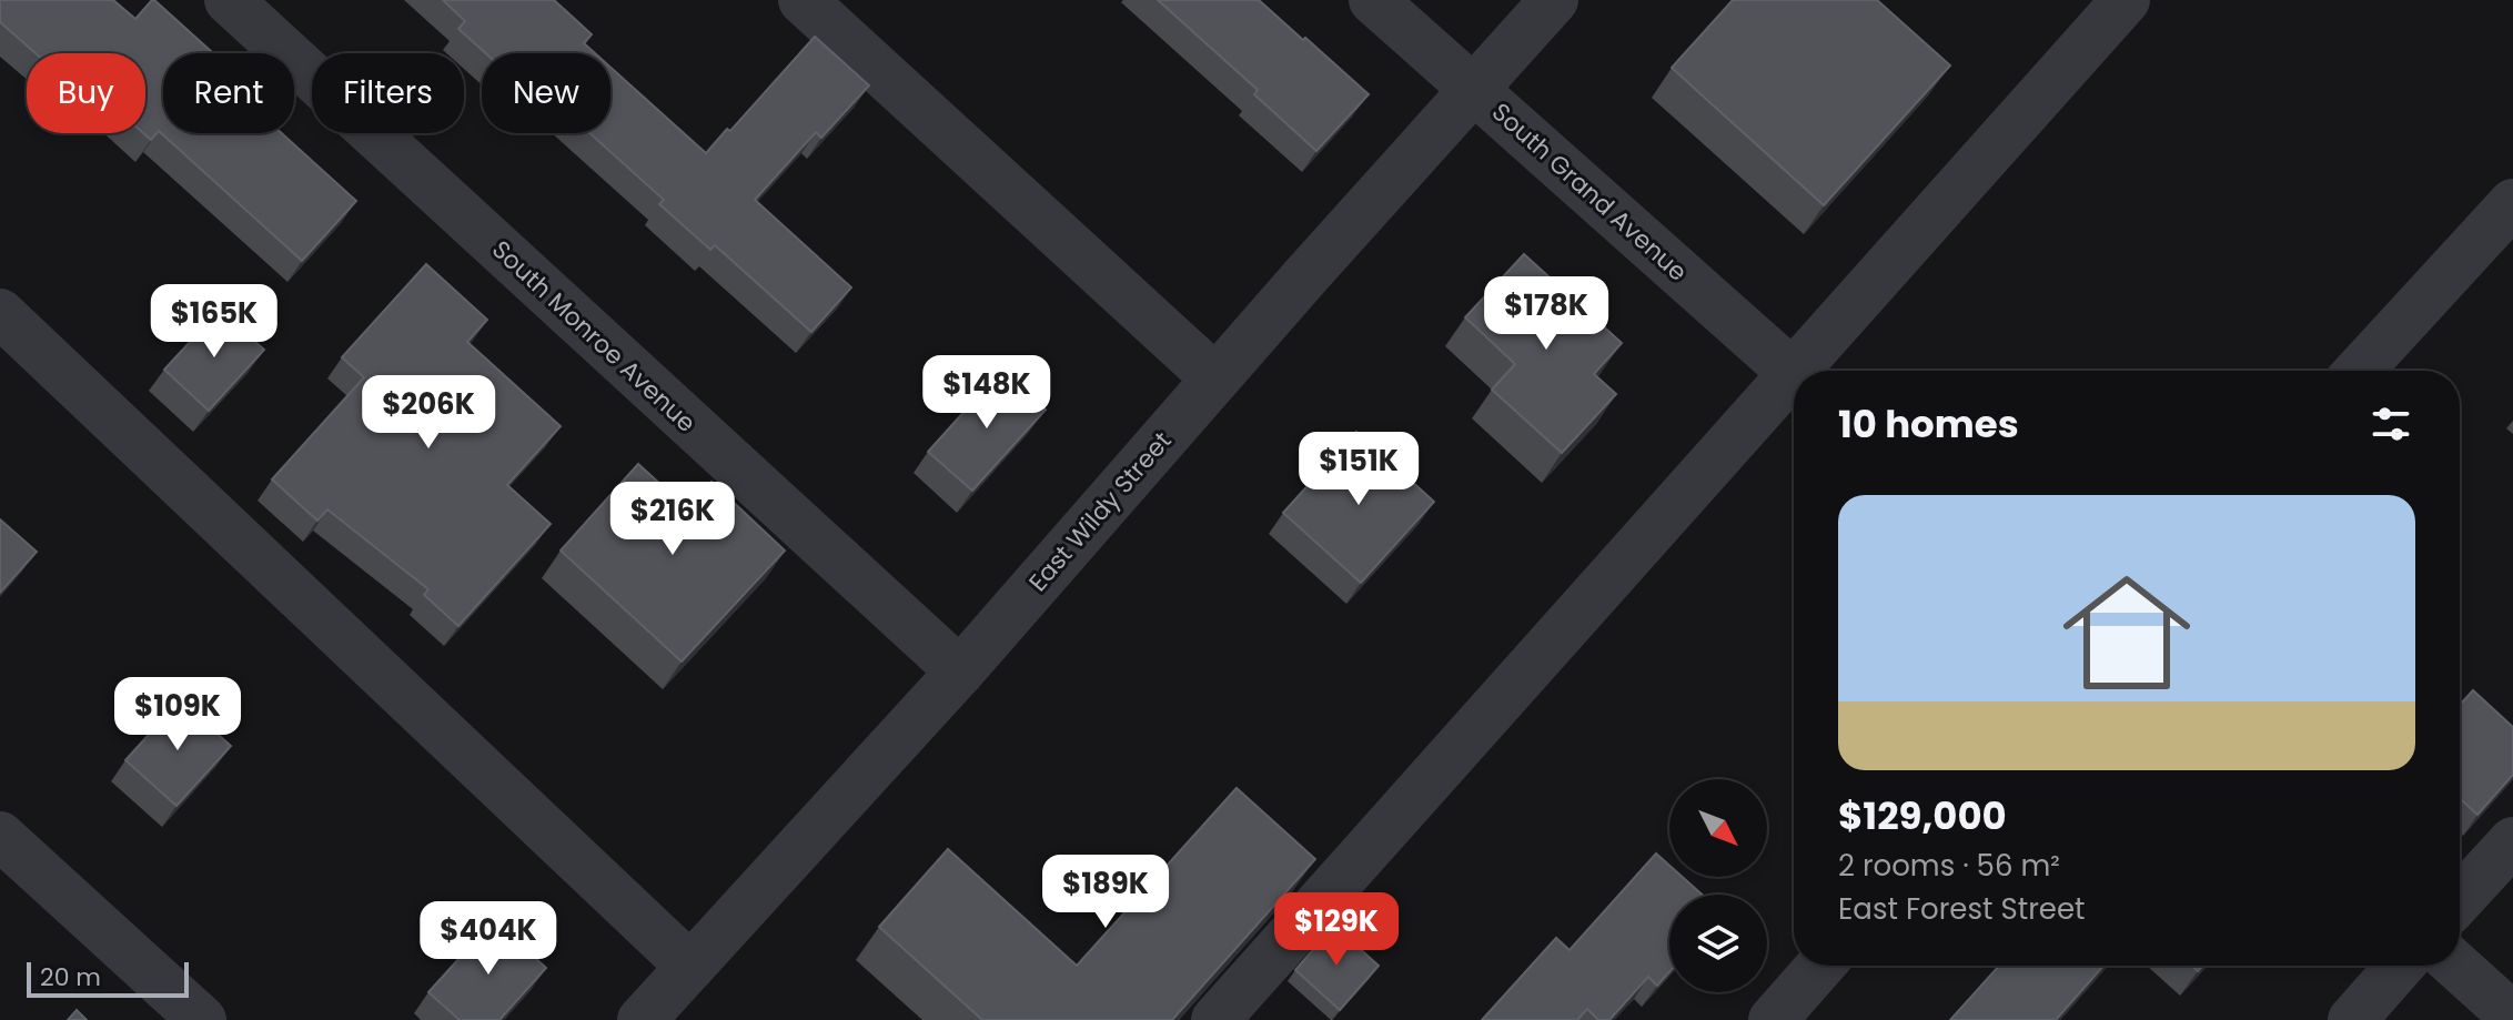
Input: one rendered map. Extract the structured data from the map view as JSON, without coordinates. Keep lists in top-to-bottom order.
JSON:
{
  "streets": {
    "street": ["South Grand Avenue", "South Monroe Avenue", "East Wildy Street"]
  },
  "crossings": [
    ["South Grand Avenue", "East Wildy Street"],
    ["South Monroe Avenue", "East Wildy Street"]
  ],
  "scale_bar": "20 m",
  "north": "bottom right",
  "page": {
    "chip": [
      "Buy",
      "Rent",
      "Filters",
      "New"
    ],
    "price": [
      "$178K",
      "$165K",
      "$148K",
      "$206K",
      "$151K",
      "$216K",
      "$109K",
      "$189K",
      "$129K",
      "$404K"
    ],
    "heading": "10 homes",
    "list": [
      {
        "name": "$129,000",
        "note": "2 rooms · 56 m² · East Forest Street"
      }
    ],
    "scale": "20 m"
  }
}
